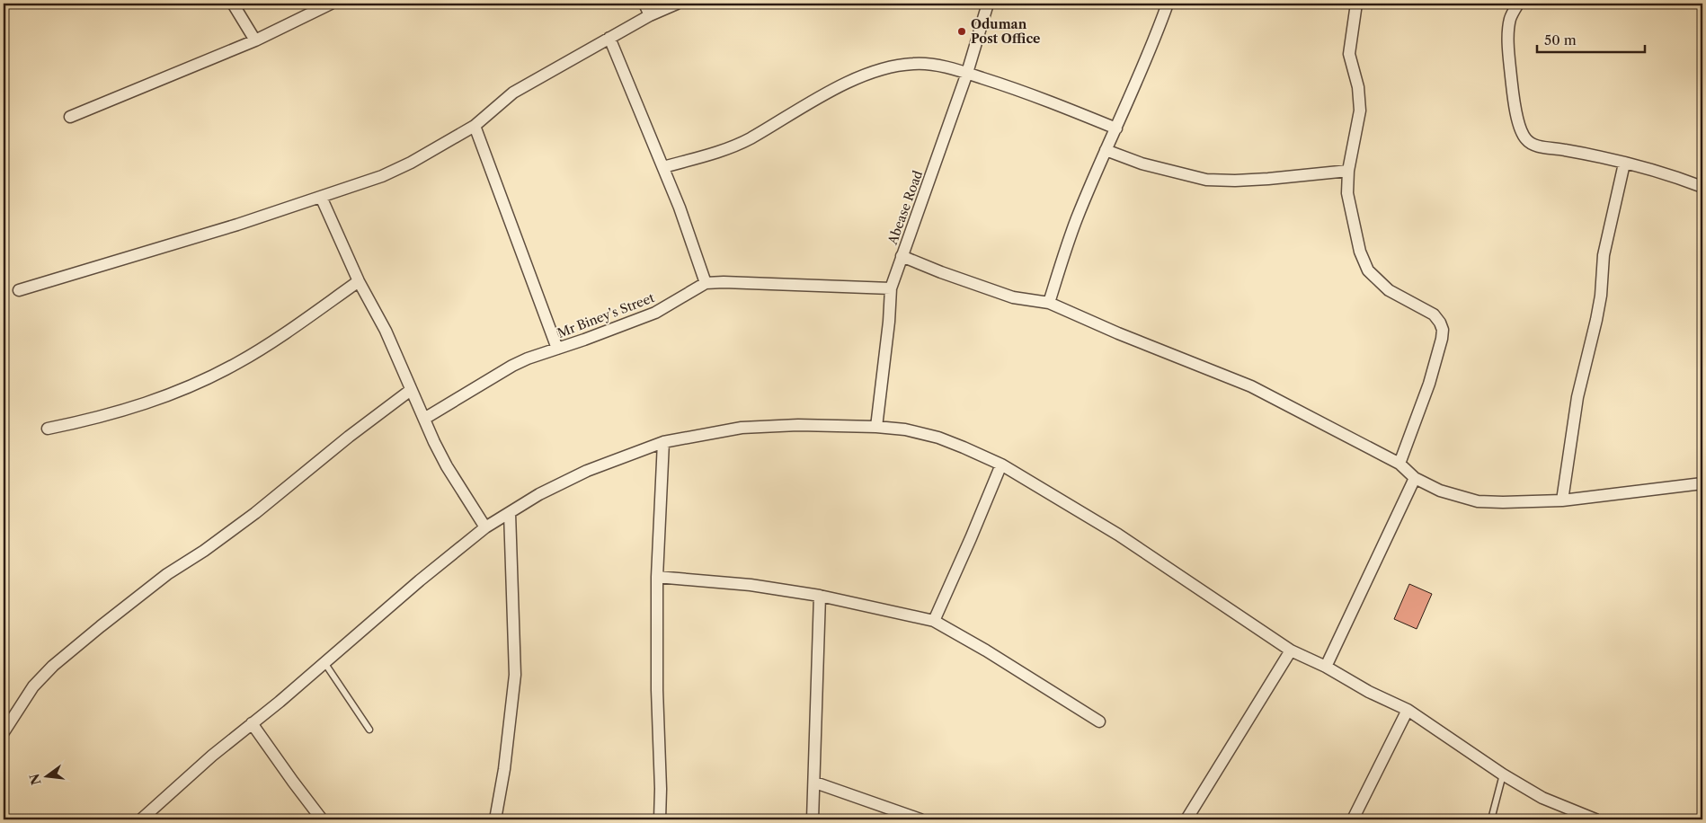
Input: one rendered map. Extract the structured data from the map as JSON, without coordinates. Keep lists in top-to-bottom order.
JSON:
{
  "streets": {
    "street": ["Abease Road", "Mr Biney’s Street"]
  },
  "crossings": [
    ["Abease Road", "Mr Biney’s Street"]
  ],
  "places": ["Oduman Post Office"],
  "scale_bar": "50 m",
  "north": "left"
}
